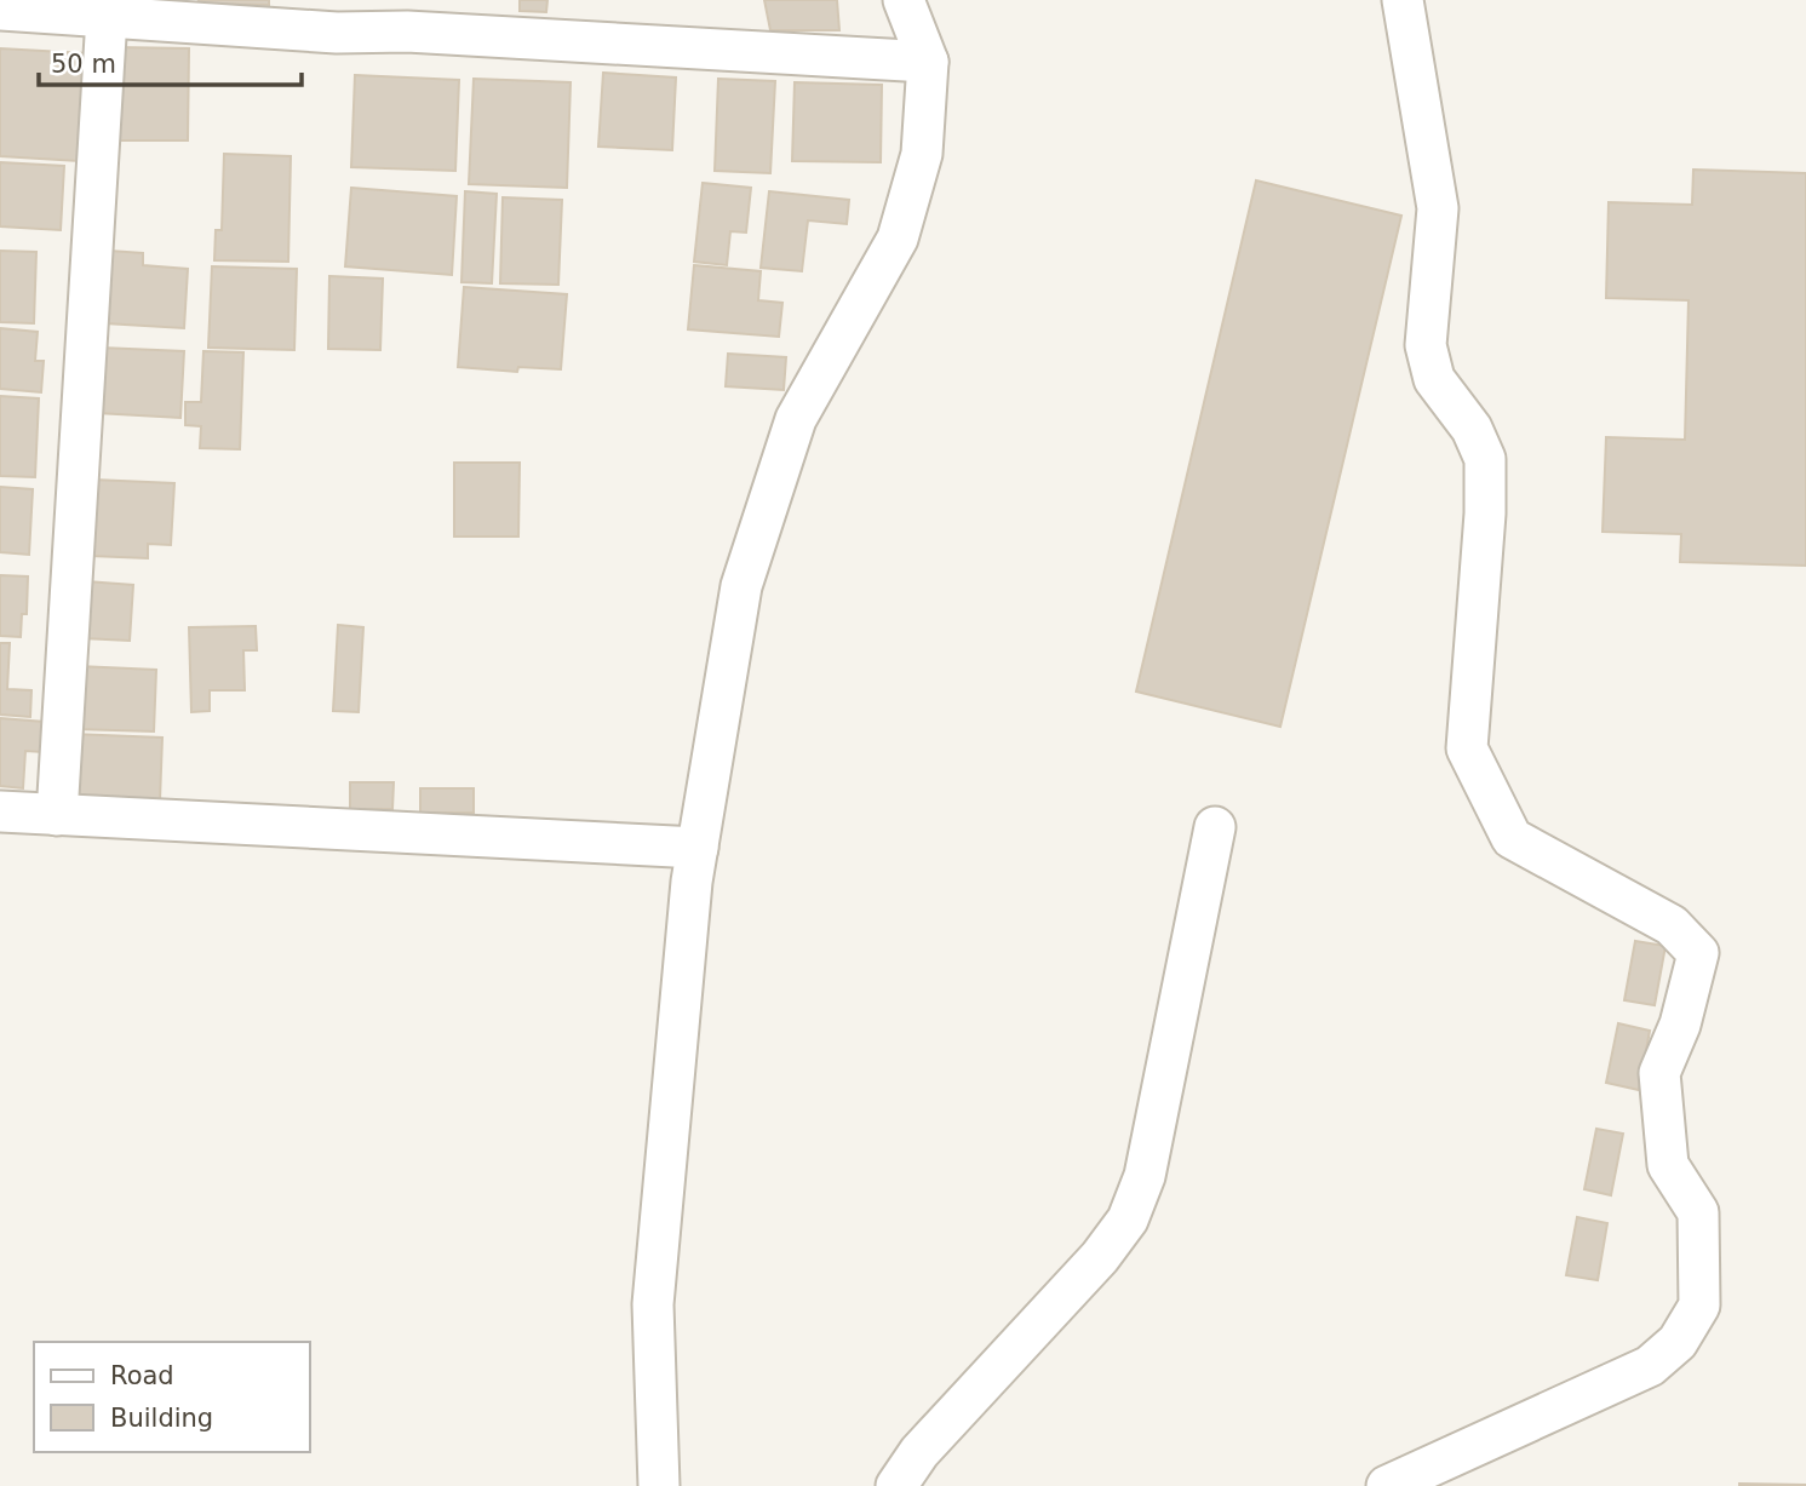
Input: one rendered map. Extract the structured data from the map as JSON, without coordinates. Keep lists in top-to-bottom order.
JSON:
{
  "legend": ["Road", "Building"],
  "scale_bar": "50 m"
}
